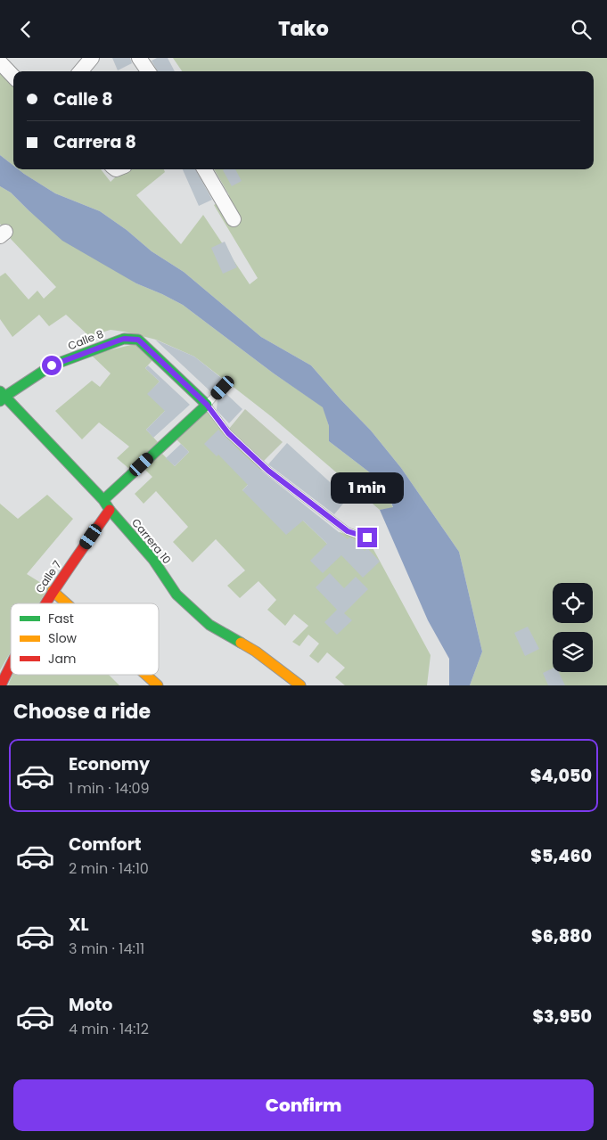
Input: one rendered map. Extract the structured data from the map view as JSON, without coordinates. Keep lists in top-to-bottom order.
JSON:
{
  "streets": {
    "street": ["Calle 8", "Carrera 10", "Calle 7"]
  },
  "crossings": [
    ["Calle 8", "Carrera 10"],
    ["Carrera 10", "Calle 7"]
  ],
  "legend": ["Fast", "Slow", "Jam"],
  "page": {
    "header": "Tako",
    "banner": ["Calle 8", "Carrera 8"],
    "bubble": "1 min",
    "heading": "Choose a ride",
    "list": [
      {
        "name": "Economy",
        "note": "1 min · 14:09",
        "value": "$4,050"
      },
      {
        "name": "Comfort",
        "note": "2 min · 14:10",
        "value": "$5,460"
      },
      {
        "name": "XL",
        "note": "3 min · 14:11",
        "value": "$6,880"
      },
      {
        "name": "Moto",
        "note": "4 min · 14:12",
        "value": "$3,950"
      }
    ],
    "buttons": "Confirm"
  }
}
